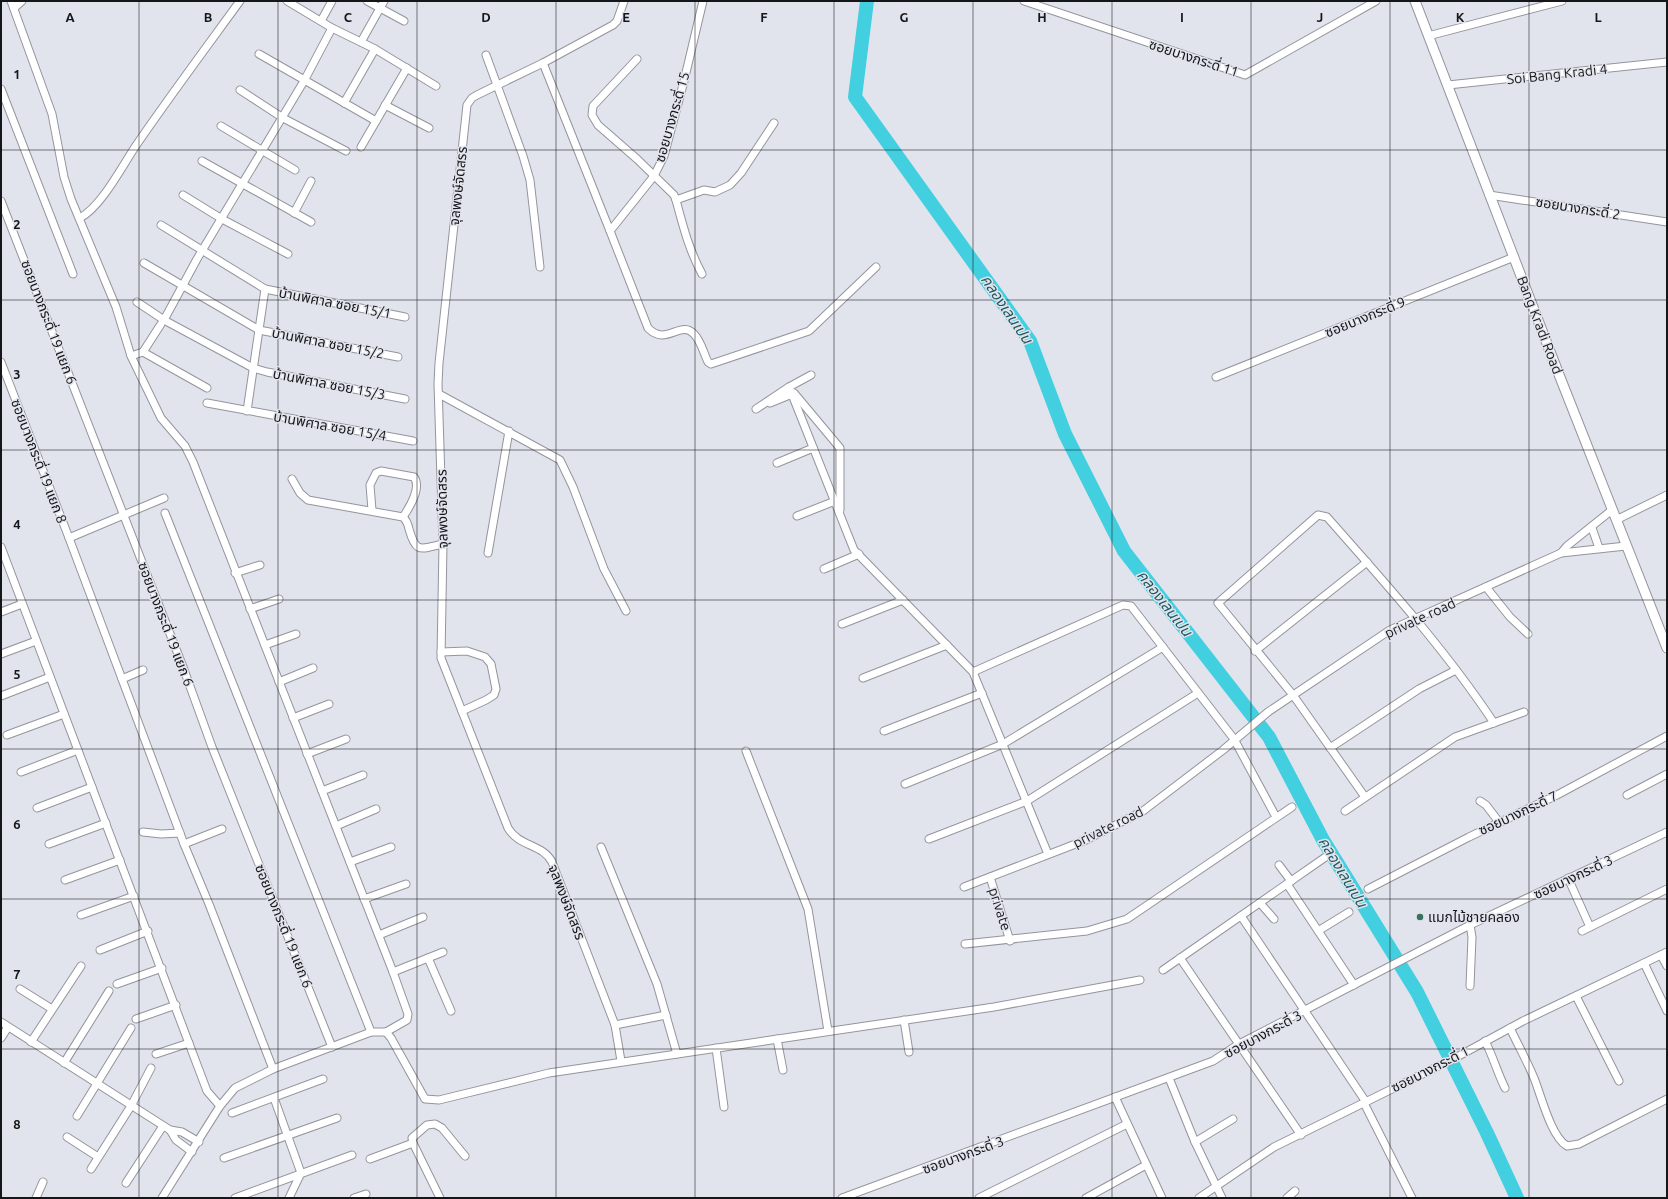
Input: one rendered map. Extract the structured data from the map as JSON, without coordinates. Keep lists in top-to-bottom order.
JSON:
{
  "streets": {
    "street": [
      "ซอยบางกระดี่ 11",
      "Soi Bang Kradi 4",
      "ซอยบางกระดี่ 15",
      "จุลพงษ์จัดสรร",
      "ซอยบางกระดี่ 2",
      "บ้านพิศาล ซอย 15/1",
      "ซอยบางกระดี่ 9",
      "ซอยบางกระดี่ 19 แยก 6",
      "Bang Kradi Road",
      "บ้านพิศาล ซอย 15/2",
      "บ้านพิศาล ซอย 15/3",
      "บ้านพิศาล ซอย 15/4",
      "ซอยบางกระดี่ 19 แยก 8",
      "private road",
      "ซอยบางกระดี่ 7",
      "ซอยบางกระดี่ 3",
      "private",
      "ซอยบางกระดี่ 1"
    ]
  },
  "crossings": [
    ["Soi Bang Kradi 4", "Bang Kradi Road"],
    ["ซอยบางกระดี่ 2", "Bang Kradi Road"],
    ["ซอยบางกระดี่ 9", "Bang Kradi Road"],
    ["private road", "private"]
  ],
  "water": ["คลองเลนเปน"],
  "places": ["แมกไม้ชายคลอง"],
  "grid": {
    "columns": [
      "A",
      "B",
      "C",
      "D",
      "E",
      "F",
      "G",
      "H",
      "I",
      "J",
      "K",
      "L"
    ],
    "rows": [
      "1",
      "2",
      "3",
      "4",
      "5",
      "6",
      "7",
      "8"
    ]
  }
}
